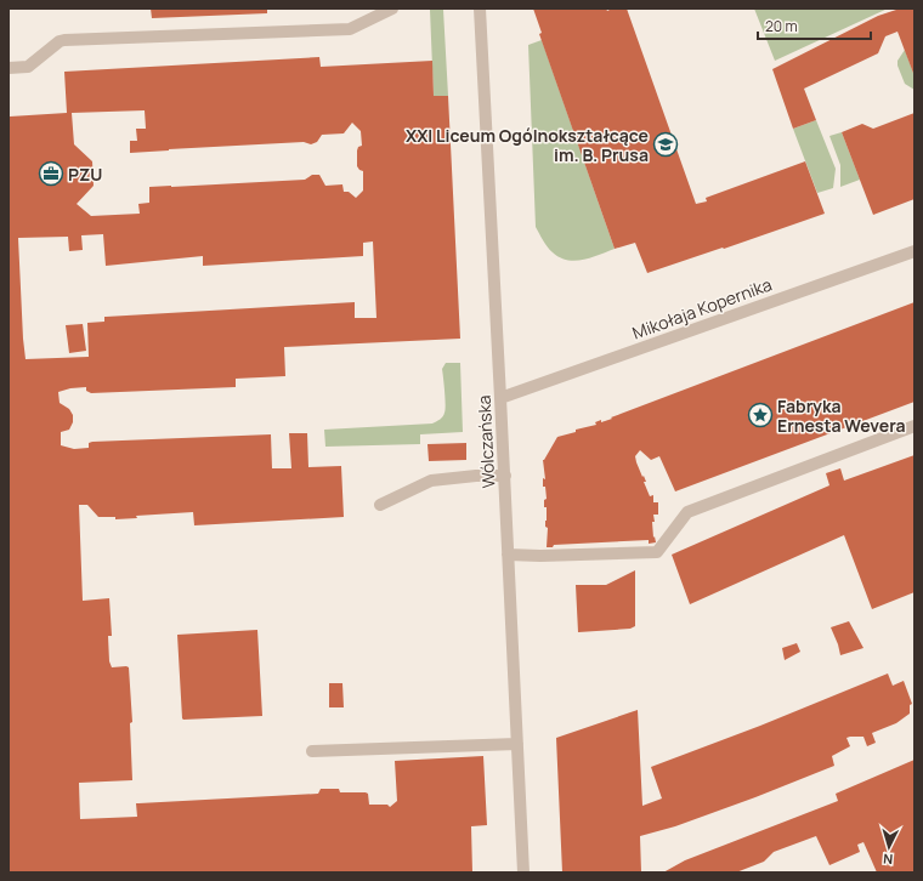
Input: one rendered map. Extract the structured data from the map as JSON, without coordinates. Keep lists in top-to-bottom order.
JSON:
{
  "streets": {
    "street": ["Mikołaja Kopernika", "Wólczańska"]
  },
  "crossings": [
    ["Mikołaja Kopernika", "Wólczańska"]
  ],
  "places": {
    "school or university": ["XXI Liceum Ogólnokształcące im. B. Prusa"],
    "office": ["PZU"],
    "place": ["Fabryka Ernesta Wevera"]
  },
  "scale_bar": "20 m",
  "north": "bottom"
}
